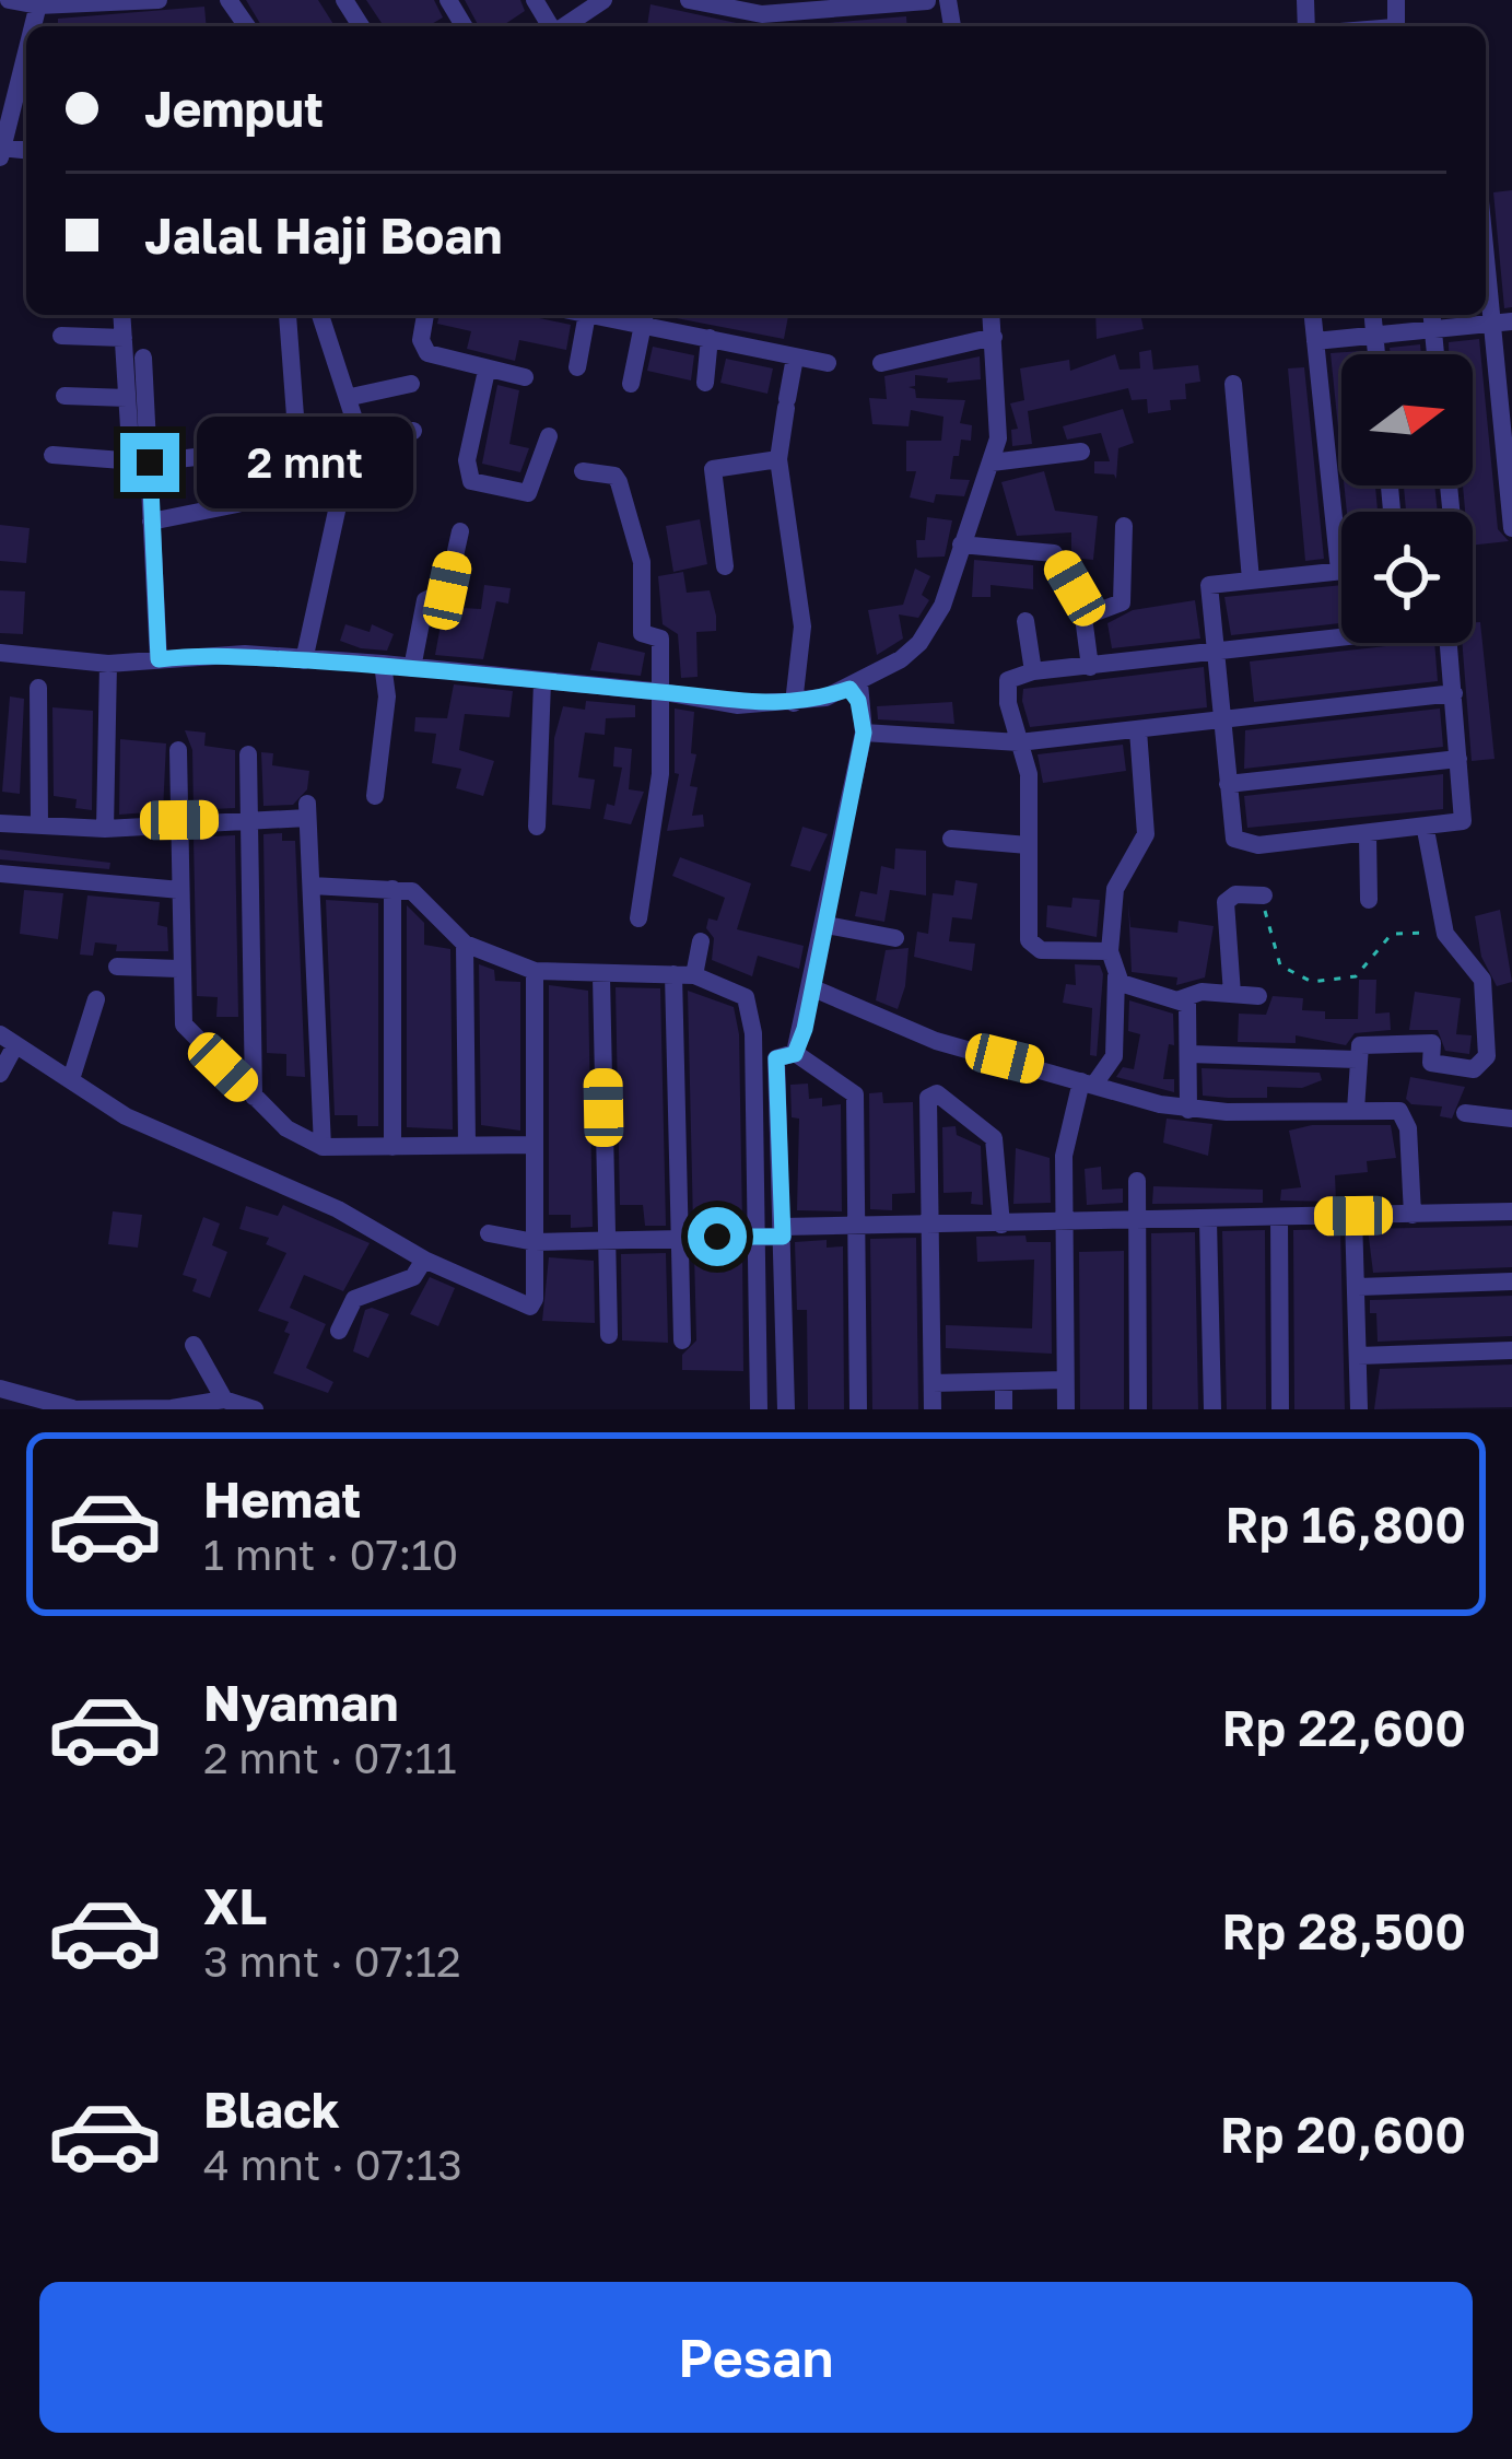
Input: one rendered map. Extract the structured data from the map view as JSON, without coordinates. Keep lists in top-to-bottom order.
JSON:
{
  "north": "right",
  "page": {
    "banner": ["Jemput", "Jalal Haji Boan"],
    "bubble": "2 mnt",
    "list": [
      {
        "name": "Hemat",
        "note": "1 mnt · 07:10",
        "value": "Rp 16,800"
      },
      {
        "name": "Nyaman",
        "note": "2 mnt · 07:11",
        "value": "Rp 22,600"
      },
      {
        "name": "XL",
        "note": "3 mnt · 07:12",
        "value": "Rp 28,500"
      },
      {
        "name": "Black",
        "note": "4 mnt · 07:13",
        "value": "Rp 20,600"
      }
    ],
    "buttons": "Pesan"
  }
}
